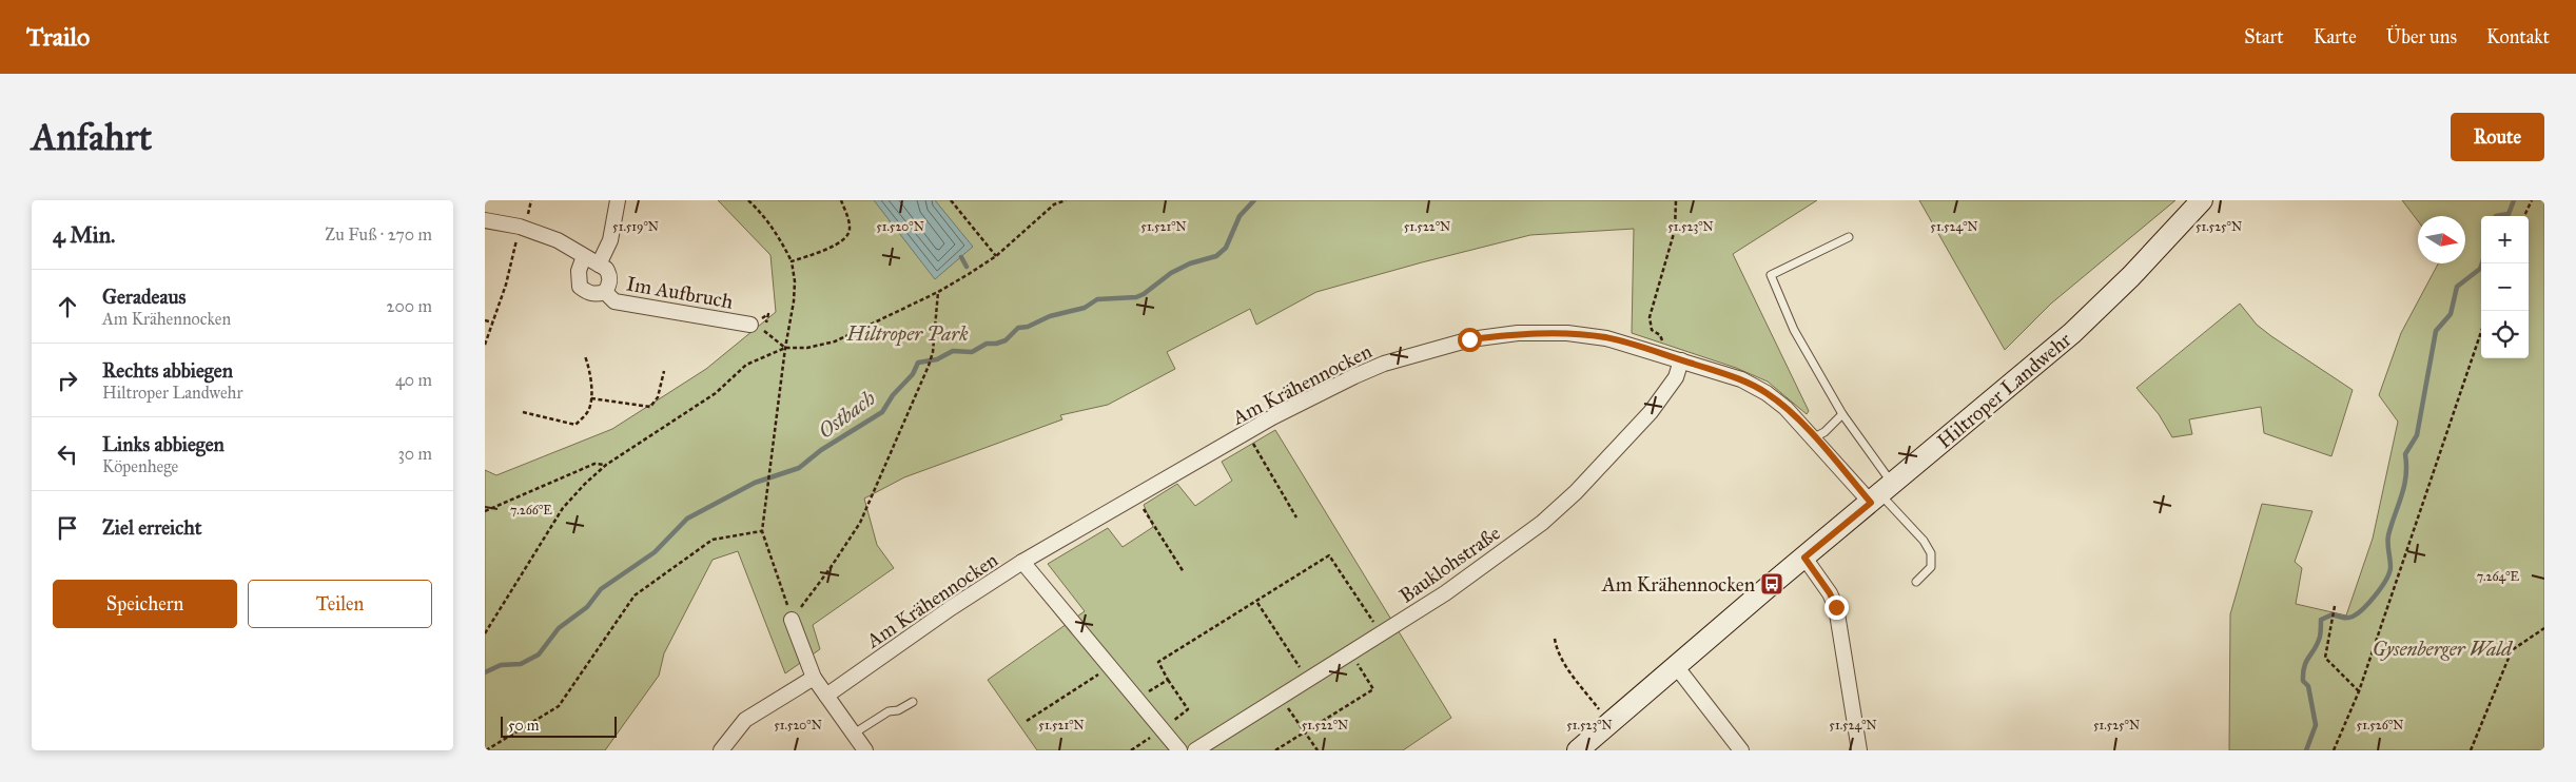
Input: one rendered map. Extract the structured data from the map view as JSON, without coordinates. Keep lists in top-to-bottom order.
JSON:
{
  "streets": {
    "street": [
      "Im Aufbruch",
      "Am Krähennocken",
      "Hiltroper Landwehr",
      "Bauklohstraße"
    ]
  },
  "crossings": [
    ["Am Krähennocken", "Hiltroper Landwehr"],
    ["Am Krähennocken", "Bauklohstraße"]
  ],
  "water": ["Ostbach"],
  "parks": ["Hiltroper Park", "Gysenberger Wald"],
  "places": {
    "bus stop": ["Am Krähennocken"]
  },
  "scale_bar": "50 m",
  "north": "right",
  "page": {
    "header": "Trailo",
    "nav": [
      "Start",
      "Karte",
      "Über uns",
      "Kontakt"
    ],
    "buttons": [
      "Route",
      ["Speichern", "Teilen"]
    ],
    "title": "Anfahrt",
    "heading": ["4 Min.", "Zu Fuß · 270 m"],
    "map_buttons": ["+", "−"],
    "list": [
      ["Geradeaus", "Am Krähennocken", "200 m"],
      ["Rechts abbiegen", "Hiltroper Landwehr", "40 m"],
      ["Links abbiegen", "Köpenhege", "30 m"],
      "Ziel erreicht"
    ],
    "scale": "50 m"
  },
  "coordinates": [
    "51.519°N",
    "51.520°N",
    "51.521°N",
    "51.522°N",
    "51.523°N",
    "51.524°N",
    "51.525°N",
    "7.266°E",
    "7.264°E",
    "51.526°N"
  ]
}
